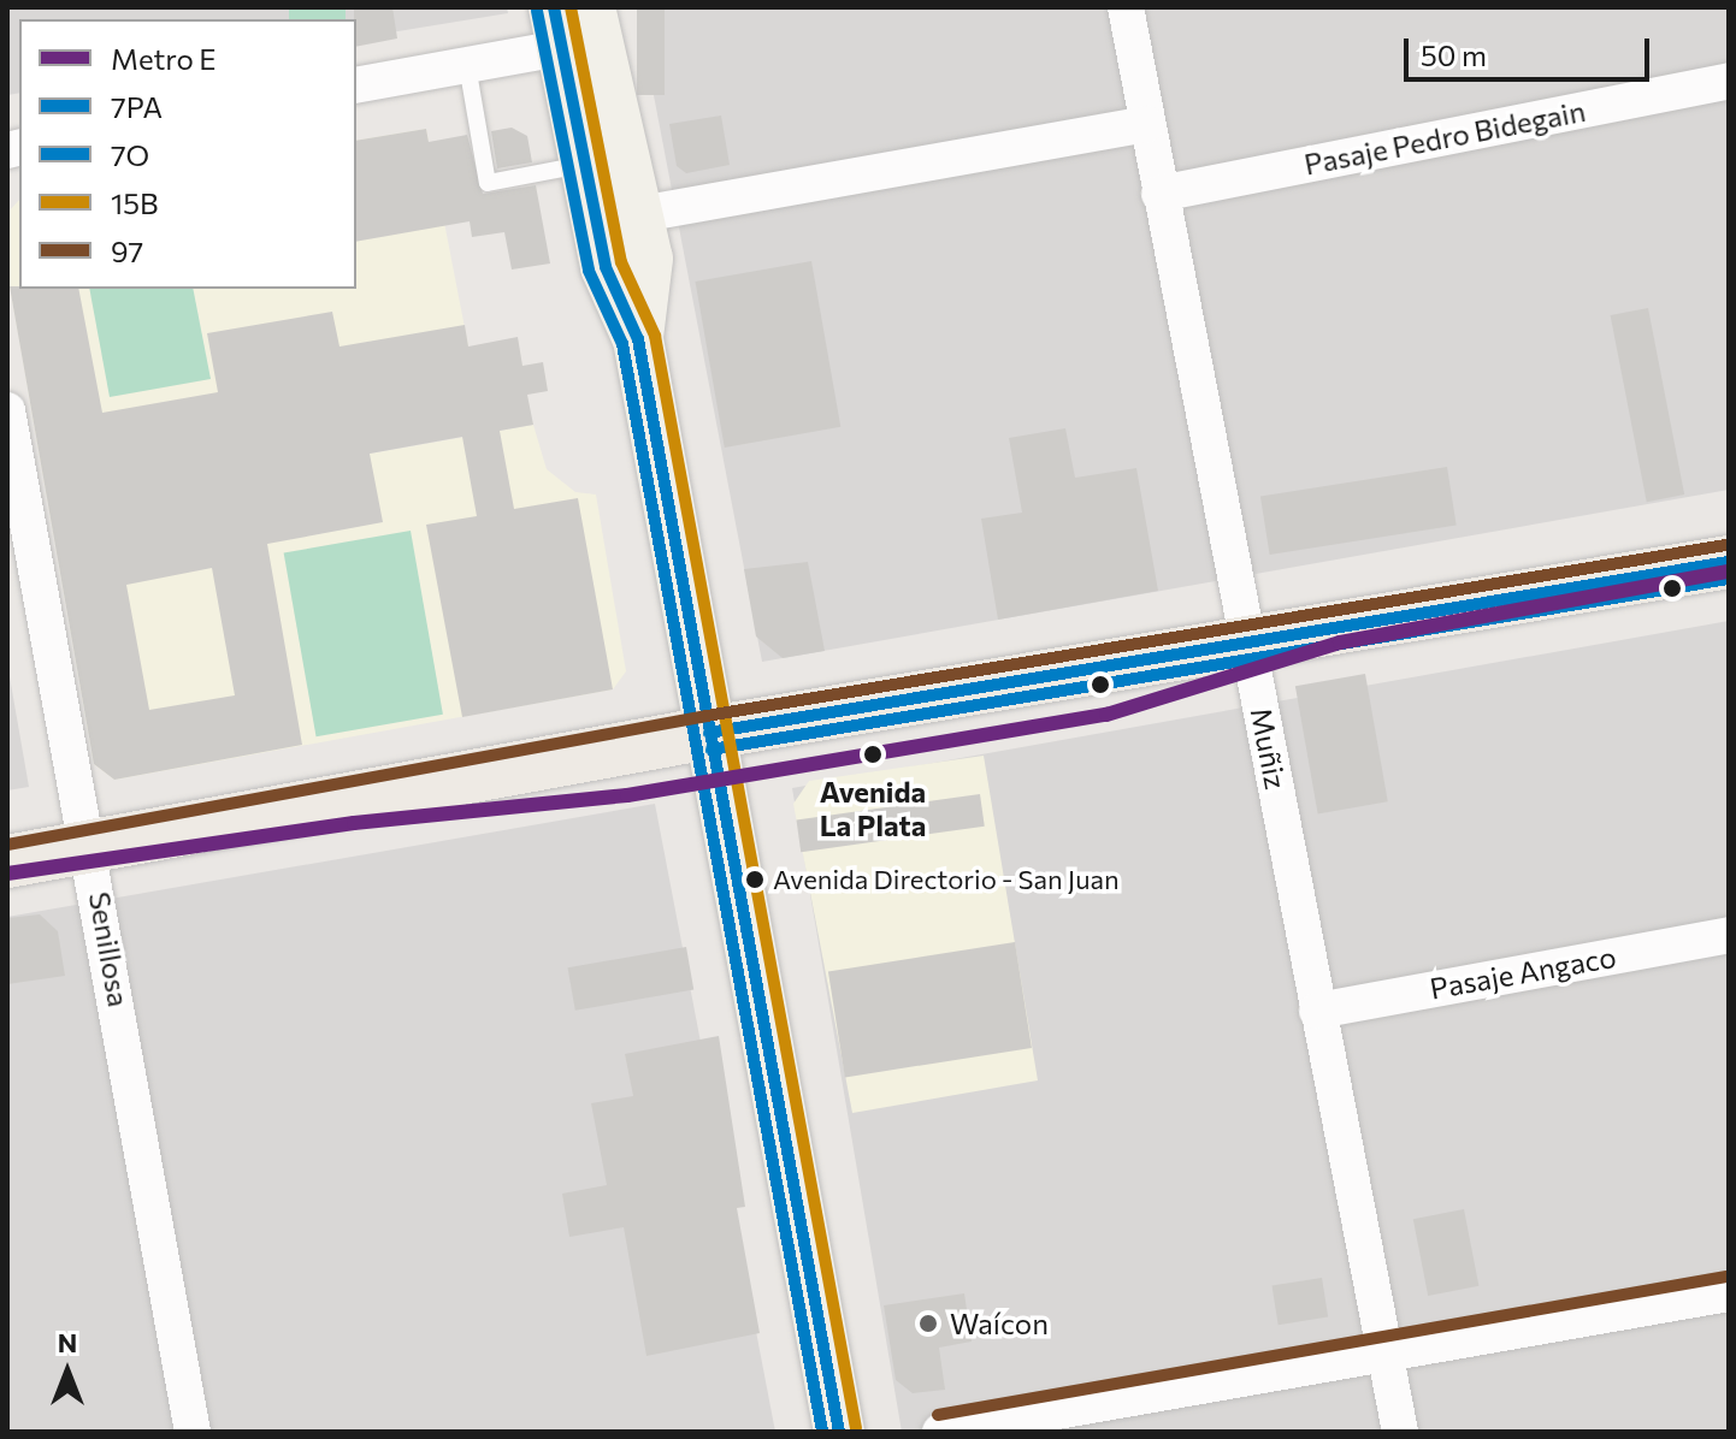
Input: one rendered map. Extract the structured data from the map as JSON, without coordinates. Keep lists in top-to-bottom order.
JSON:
{
  "streets": {
    "street": [
      "Pasaje Pedro Bidegain",
      "Muñiz",
      "Senillosa",
      "Pasaje Angaco"
    ]
  },
  "crossings": [
    ["Pasaje Pedro Bidegain", "Muñiz"],
    ["Muñiz", "Pasaje Angaco"]
  ],
  "places": ["Avenida La Plata", "Avenida Directorio - San Juan", "Waícon"],
  "lines": [
    "transit line 7PA",
    "transit line 15B",
    "transit line 7O",
    "transit line 97",
    "metro line E"
  ],
  "legend": [
    "Metro E",
    "7PA",
    "7O",
    "15B",
    "97"
  ],
  "scale_bar": "50 m",
  "north": "top"
}
